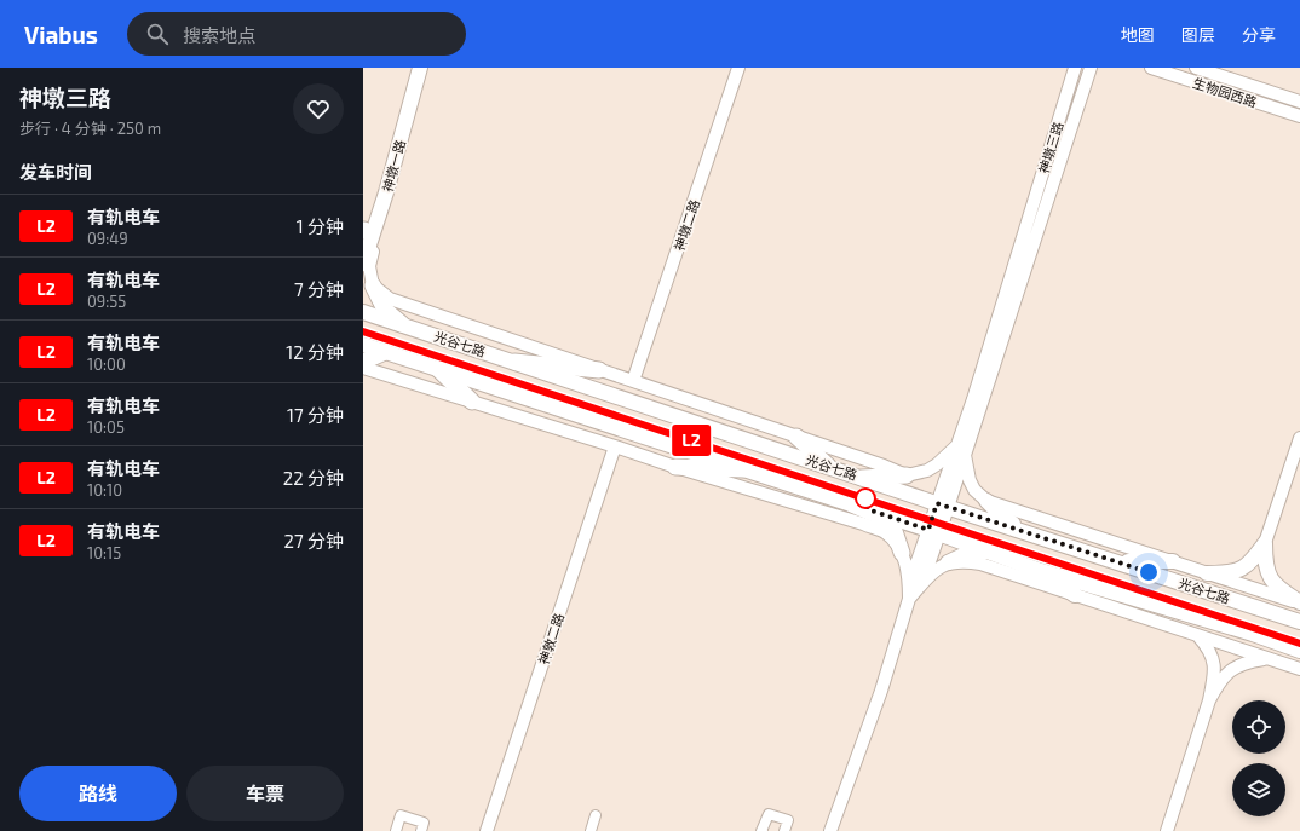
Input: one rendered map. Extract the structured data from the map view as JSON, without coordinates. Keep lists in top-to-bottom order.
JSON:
{
  "streets": {
    "main road": ["神墩一路", "光谷七路"],
    "street": [
      "生物园西路",
      "神墩三路",
      "神墩二路",
      "神敦二路"
    ]
  },
  "crossings": [
    ["神墩三路", "光谷七路"]
  ],
  "lines": ["tram line L2"],
  "page": {
    "header": "Viabus",
    "search": "搜索地点",
    "nav": ["地图", "图层", "分享"],
    "heading": [
      ["神墩三路", "步行 · 4 分钟 · 250 m"],
      "发车时间"
    ],
    "on_map": "L2",
    "list": [
      {
        "mark": "L2",
        "name": "有轨电车",
        "note": "09:49",
        "value": "1 分钟"
      },
      {
        "mark": "L2",
        "name": "有轨电车",
        "note": "09:55",
        "value": "7 分钟"
      },
      {
        "mark": "L2",
        "name": "有轨电车",
        "note": "10:00",
        "value": "12 分钟"
      },
      {
        "mark": "L2",
        "name": "有轨电车",
        "note": "10:05",
        "value": "17 分钟"
      },
      {
        "mark": "L2",
        "name": "有轨电车",
        "note": "10:10",
        "value": "22 分钟"
      },
      {
        "mark": "L2",
        "name": "有轨电车",
        "note": "10:15",
        "value": "27 分钟"
      }
    ],
    "buttons": ["路线", "车票"]
  }
}
